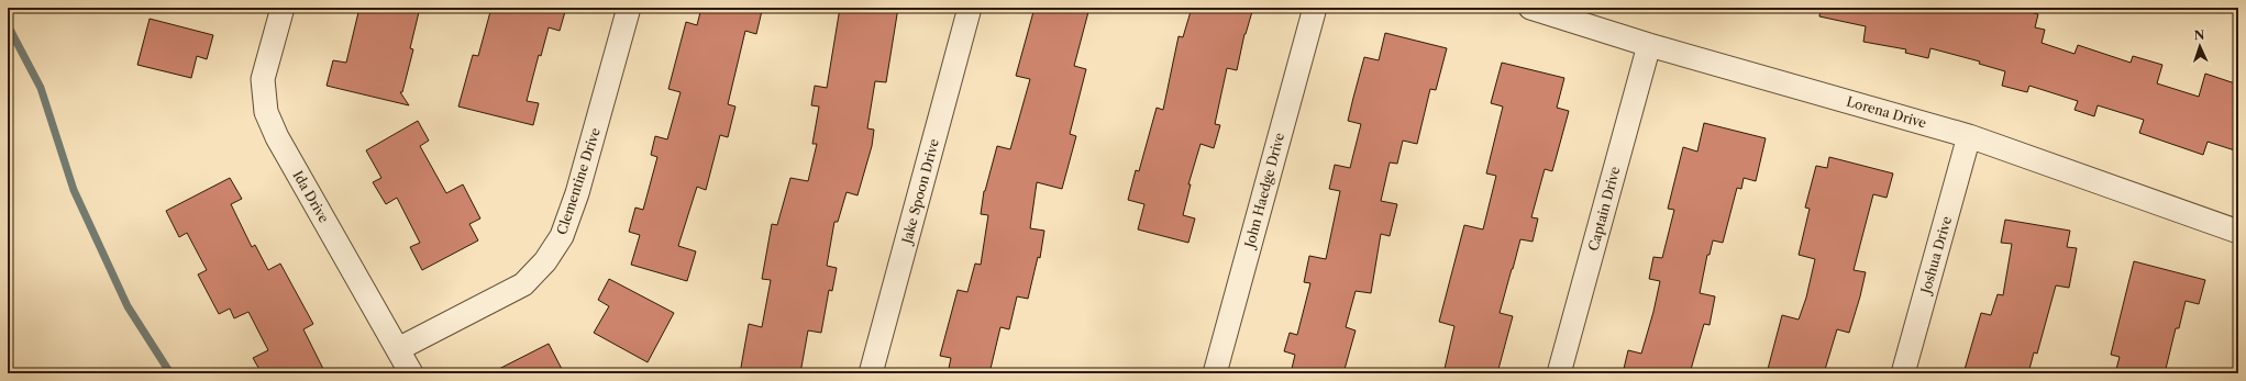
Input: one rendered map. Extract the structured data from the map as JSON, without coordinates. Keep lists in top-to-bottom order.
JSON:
{
  "streets": {
    "street": [
      "Lorena Drive",
      "Clementine Drive",
      "John Haedge Drive",
      "Jake Spoon Drive",
      "Ida Drive",
      "Captain Drive",
      "Joshua Drive"
    ]
  },
  "crossings": [
    ["Lorena Drive", "Captain Drive"],
    ["Lorena Drive", "Joshua Drive"],
    ["Clementine Drive", "Ida Drive"]
  ],
  "north": "top"
}
